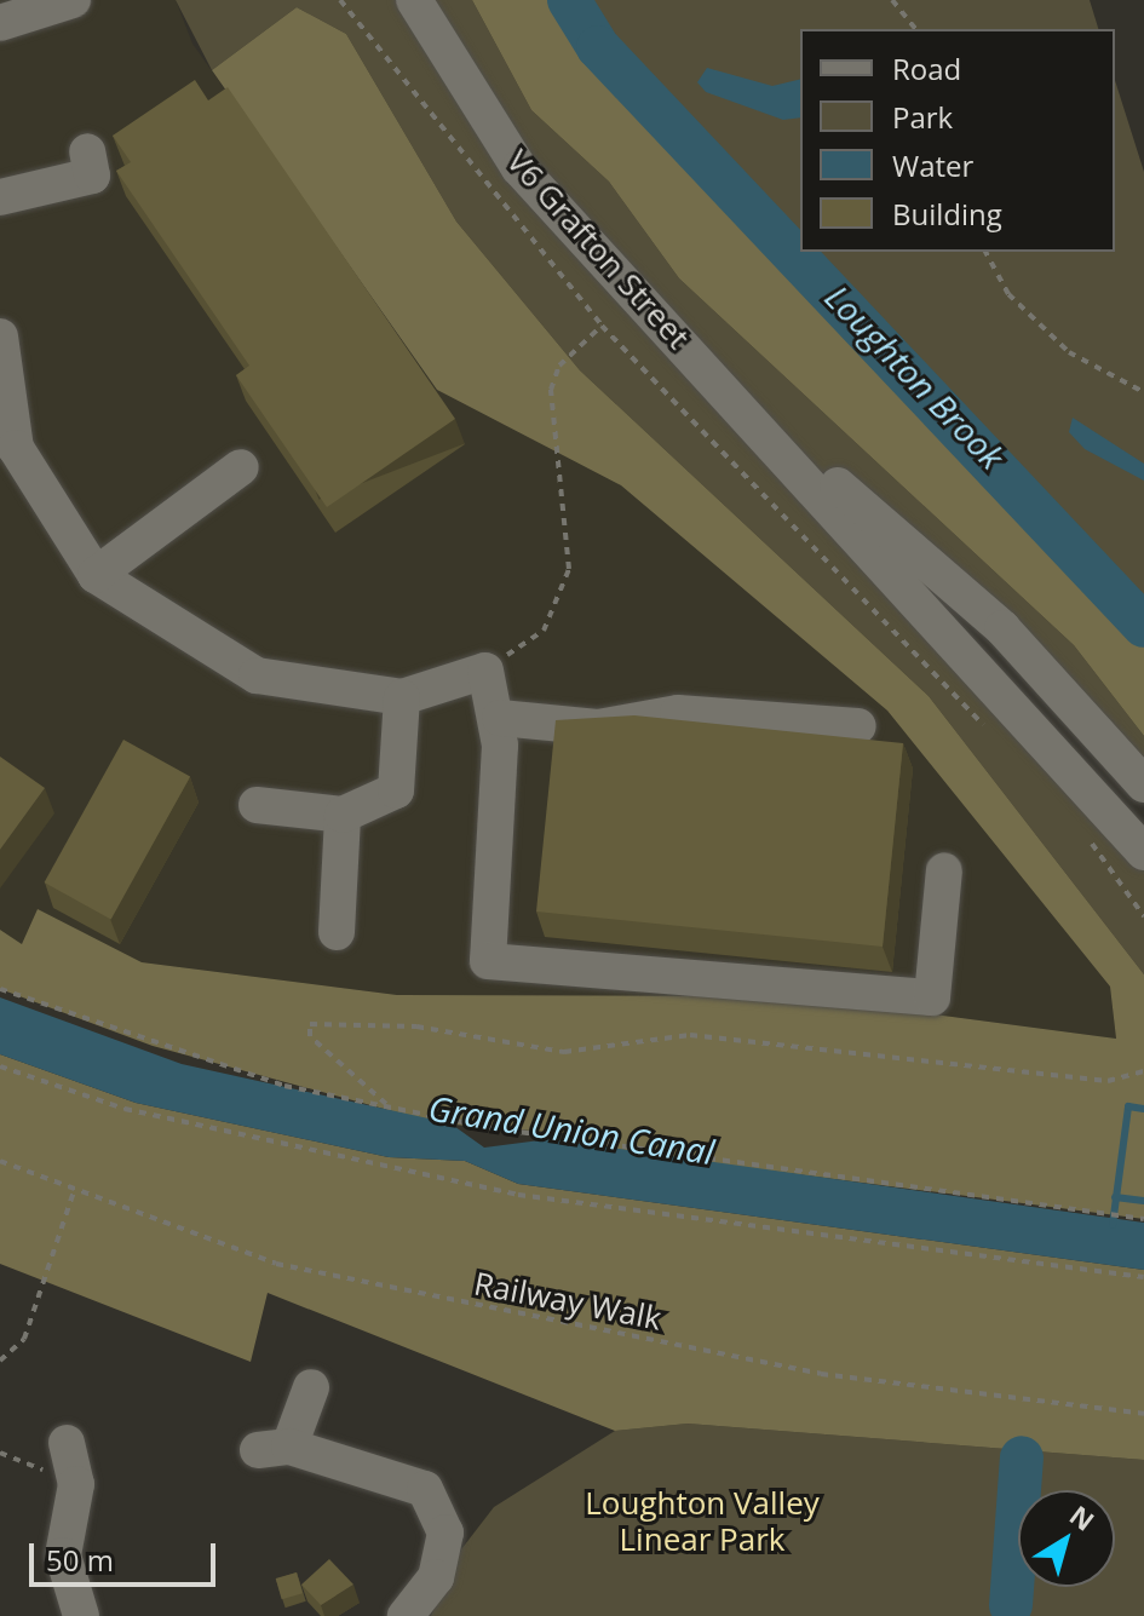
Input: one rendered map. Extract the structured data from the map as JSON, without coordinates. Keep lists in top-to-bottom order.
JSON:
{
  "streets": {
    "street": ["V6 Grafton Street"],
    "path": ["Railway Walk"]
  },
  "water": ["Loughton Brook", "Grand Union Canal"],
  "parks": ["Loughton Valley Linear Park"],
  "legend": [
    "Road",
    "Park",
    "Water",
    "Building"
  ],
  "scale_bar": "50 m",
  "north": "top right"
}
